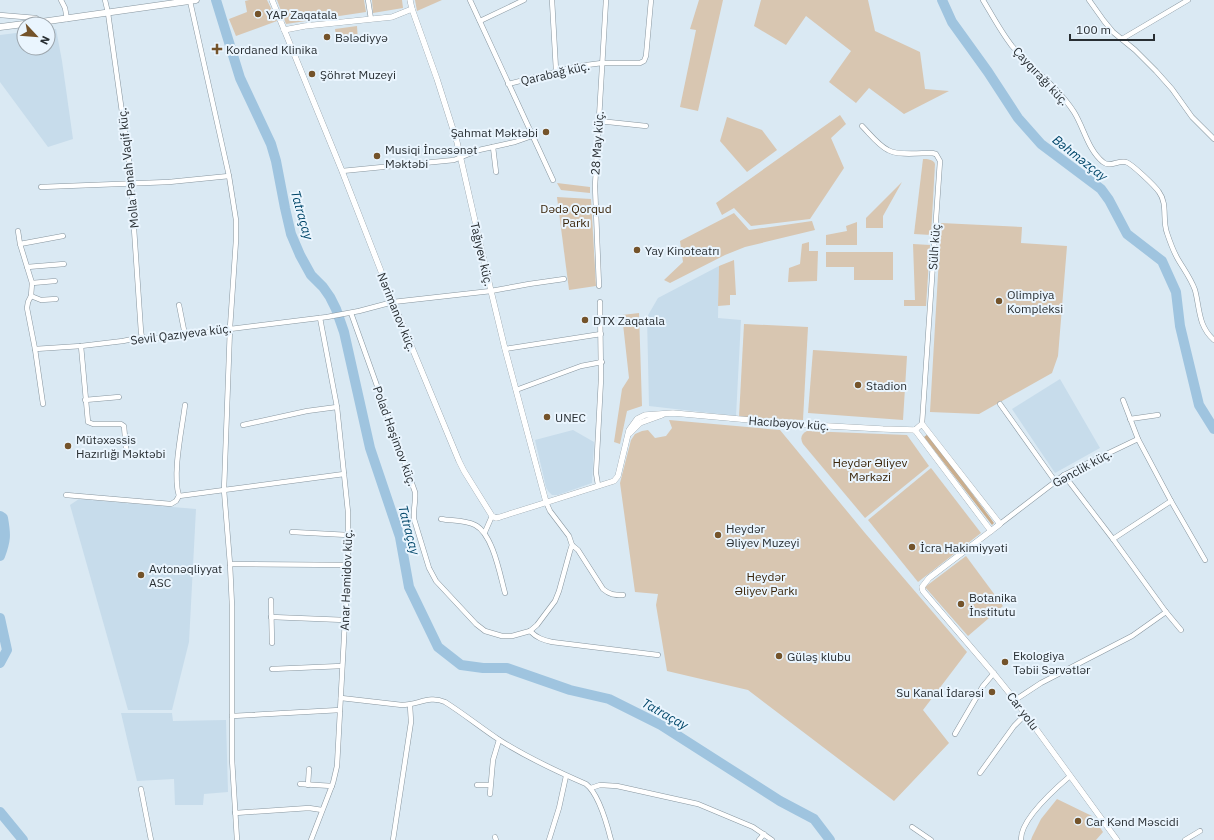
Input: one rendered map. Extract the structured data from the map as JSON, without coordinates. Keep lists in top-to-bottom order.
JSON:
{
  "streets": {
    "street": [
      "Qarabağ küç.",
      "Çayqırağı küç.",
      "28 May küç.",
      "Molla Pənah Vaqif küç.",
      "Sülh küç",
      "Tağıyev küç.",
      "Nərimanov küç.",
      "Sevil Qazıyeva küç.",
      "Hacıbəyov küç.",
      "Polad Həşimov küç.",
      "Gənclik küç.",
      "Anar Həmidov küç.",
      "Car yolu"
    ]
  },
  "crossings": [
    ["Qarabağ küç.", "28 May küç."],
    ["Molla Pənah Vaqif küç.", "Sevil Qazıyeva küç."],
    ["Sevil Qazıyeva küç.", "Polad Həşimov küç."],
    ["Sevil Qazıyeva küç.", "Anar Həmidov küç."],
    ["Gənclik küç.", "Car yolu"]
  ],
  "water": ["Bəhməzçay", "Tatraçay"],
  "parks": ["Dədə Qorqud Parkı", "Heydər Əliyev Mərkəzi", "Heydər Əliyev Parkı"],
  "places": {
    "other": [
      "YAP Zaqatala",
      "Bələdiyyə",
      "Şöhrət Muzeyi",
      "Şahmat Məktəbi",
      "Musiqi İncəsənət Məktəbi",
      "Yay Kinoteatrı",
      "Olimpiya Kompleksi",
      "DTX Zaqatala",
      "Stadion",
      "UNEC",
      "Mütəxəssis Hazırlığı Məktəbi",
      "Heydər Əliyev Muzeyi",
      "İcra Hakimiyyəti",
      "Avtonəqliyyat ASC",
      "Botanika İnstitutu",
      "Güləş klubu",
      "Ekologiya Təbii Sərvətlər",
      "Su Kanal İdarəsi",
      "Car Kənd Məscidi"
    ],
    "health": ["Kordaned Klinika"]
  },
  "scale_bar": "100 m",
  "north": "bottom right"
}
